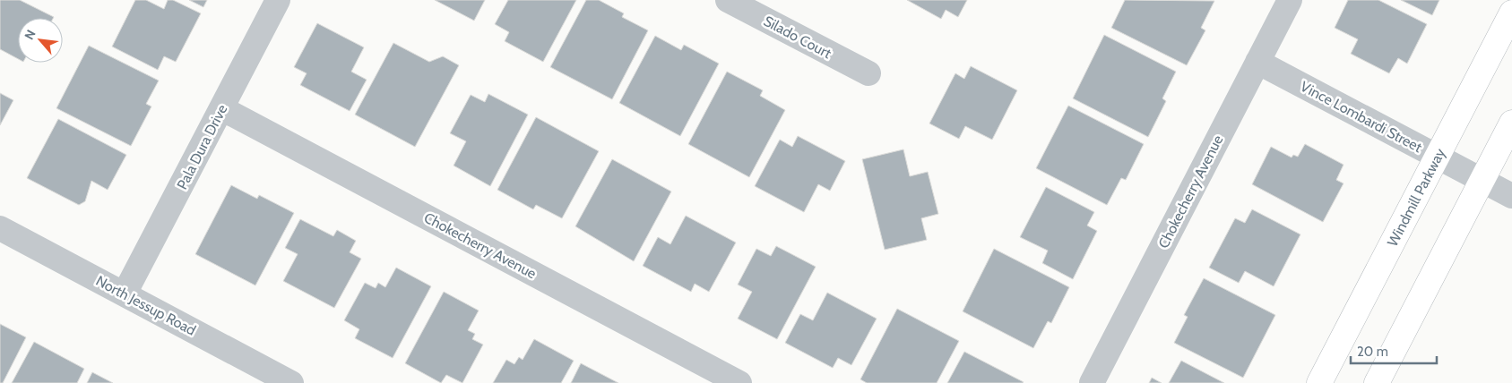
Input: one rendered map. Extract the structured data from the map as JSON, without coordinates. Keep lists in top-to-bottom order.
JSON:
{
  "streets": {
    "main road": ["Windmill Parkway"],
    "street": [
      "Silado Court",
      "Vince Lombardi Street",
      "Pala Dura Drive",
      "Chokecherry Avenue",
      "North Jessup Road"
    ]
  },
  "crossings": [
    ["Vince Lombardi Street", "Chokecherry Avenue"],
    ["Vince Lombardi Street", "Windmill Parkway"],
    ["Pala Dura Drive", "Chokecherry Avenue"],
    ["Pala Dura Drive", "North Jessup Road"]
  ],
  "scale_bar": "20 m",
  "north": "top left"
}
